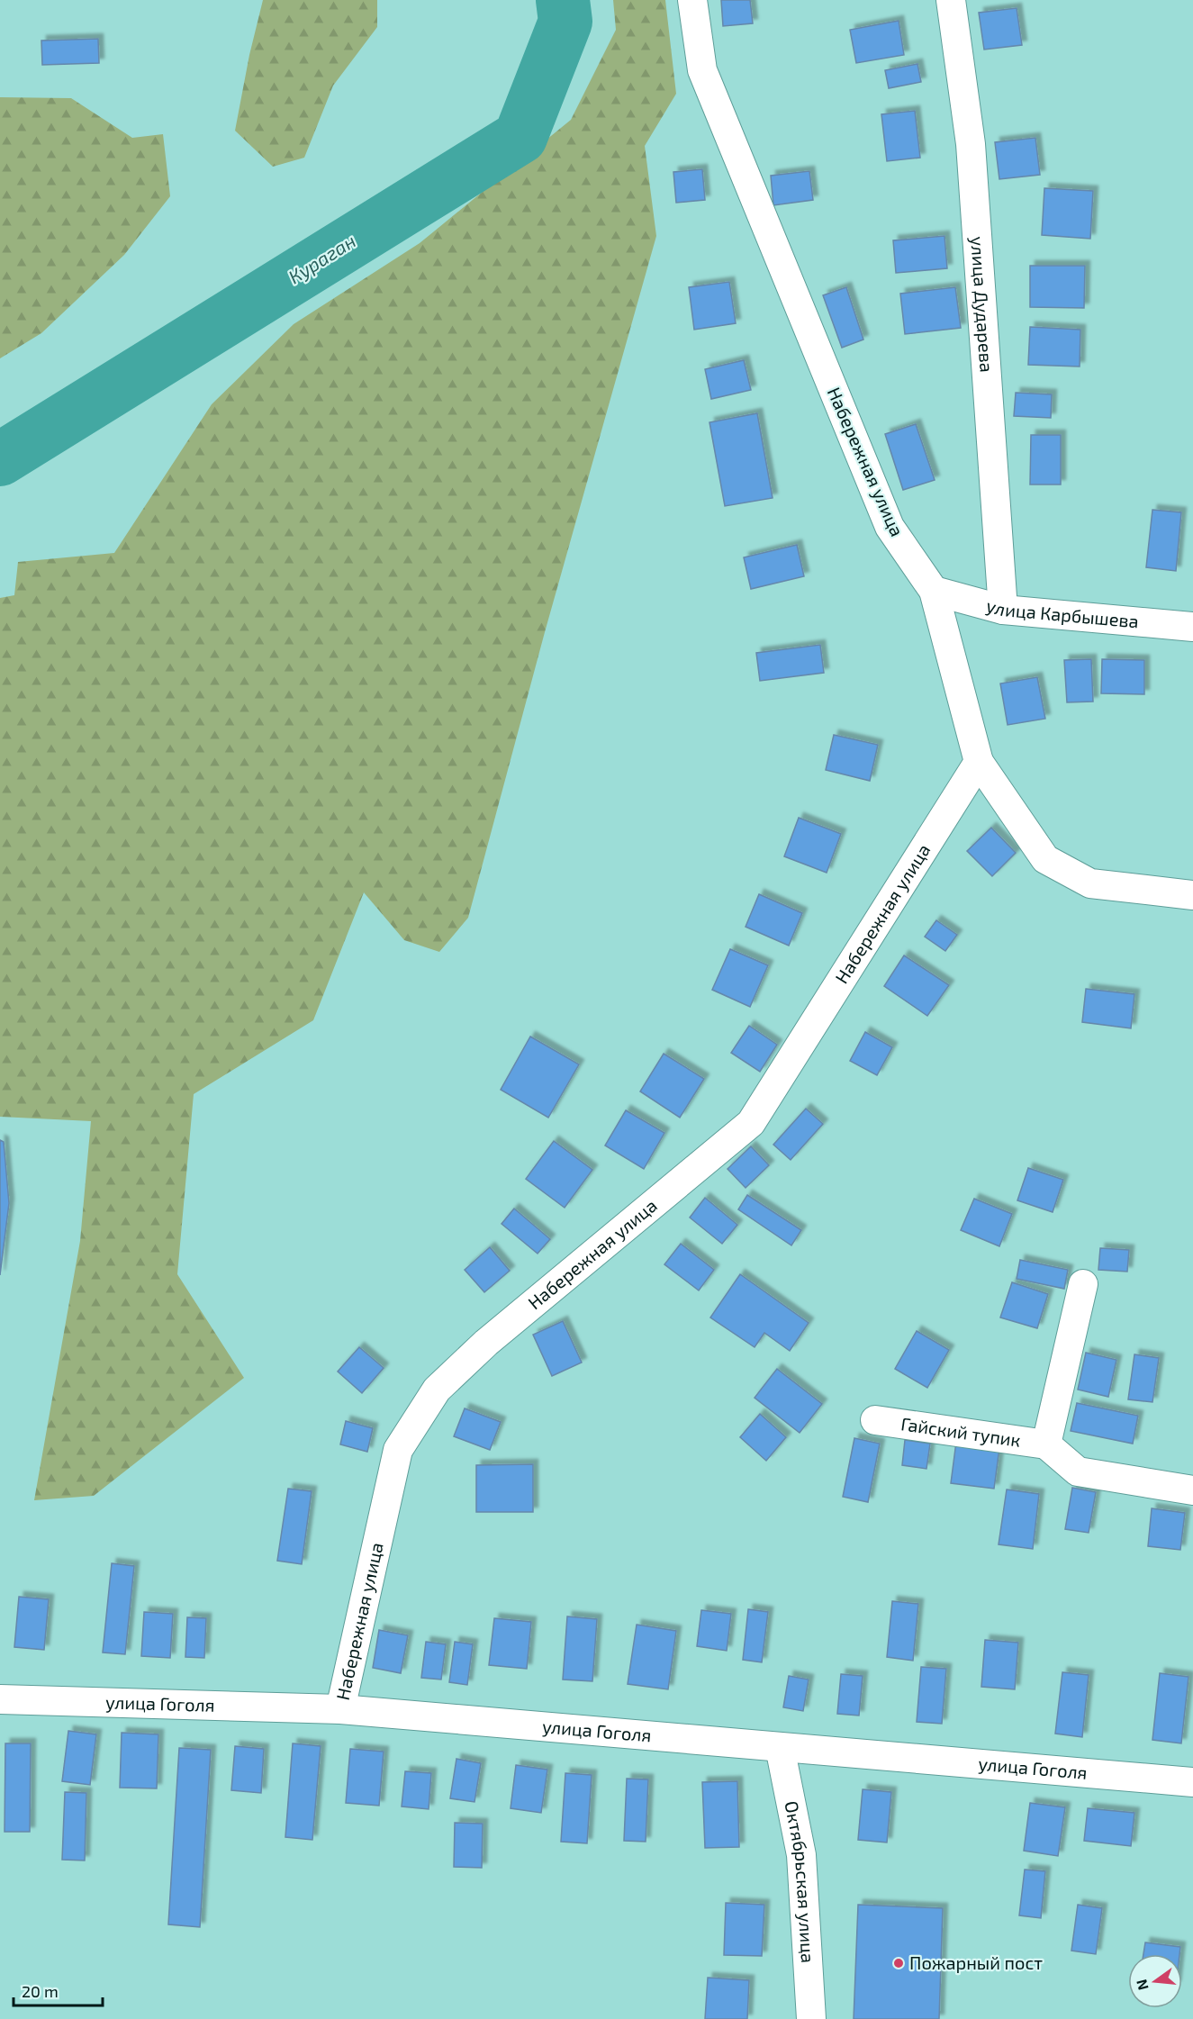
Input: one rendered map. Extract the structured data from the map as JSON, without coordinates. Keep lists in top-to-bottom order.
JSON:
{
  "streets": {
    "street": [
      "улица Дударева",
      "Набережная улица",
      "улица Карбышева",
      "Гайский тупик",
      "улица Гоголя",
      "Октябрьская улица"
    ]
  },
  "crossings": [
    ["улица Дударева", "улица Карбышева"],
    ["Набережная улица", "улица Карбышева"],
    ["Набережная улица", "улица Гоголя"],
    ["улица Гоголя", "Октябрьская улица"]
  ],
  "water": ["Кураган"],
  "places": ["Пожарный пост"],
  "scale_bar": "20 m",
  "north": "left"
}
